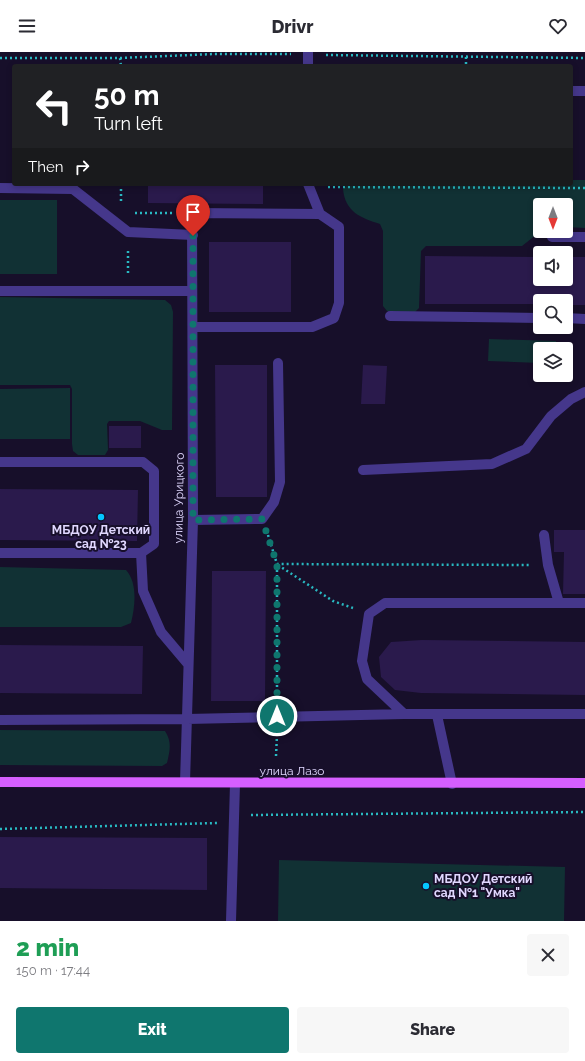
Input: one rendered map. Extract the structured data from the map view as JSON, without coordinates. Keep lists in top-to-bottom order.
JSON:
{
  "streets": {
    "main road": ["улица Лазо"],
    "lane": ["улица Урицкого"]
  },
  "crossings": [
    ["улица Урицкого", "улица Лазо"]
  ],
  "places": ["МБДОУ Детский сад №23", "МБДОУ Детский сад №1 \"Умка\""],
  "north": "bottom",
  "page": {
    "header": "Drivr",
    "turn": ["50 m", "Turn left"],
    "then": "Then",
    "heading": ["2 min", "150 m · 17:44"],
    "buttons": ["Exit", "Share"]
  }
}
